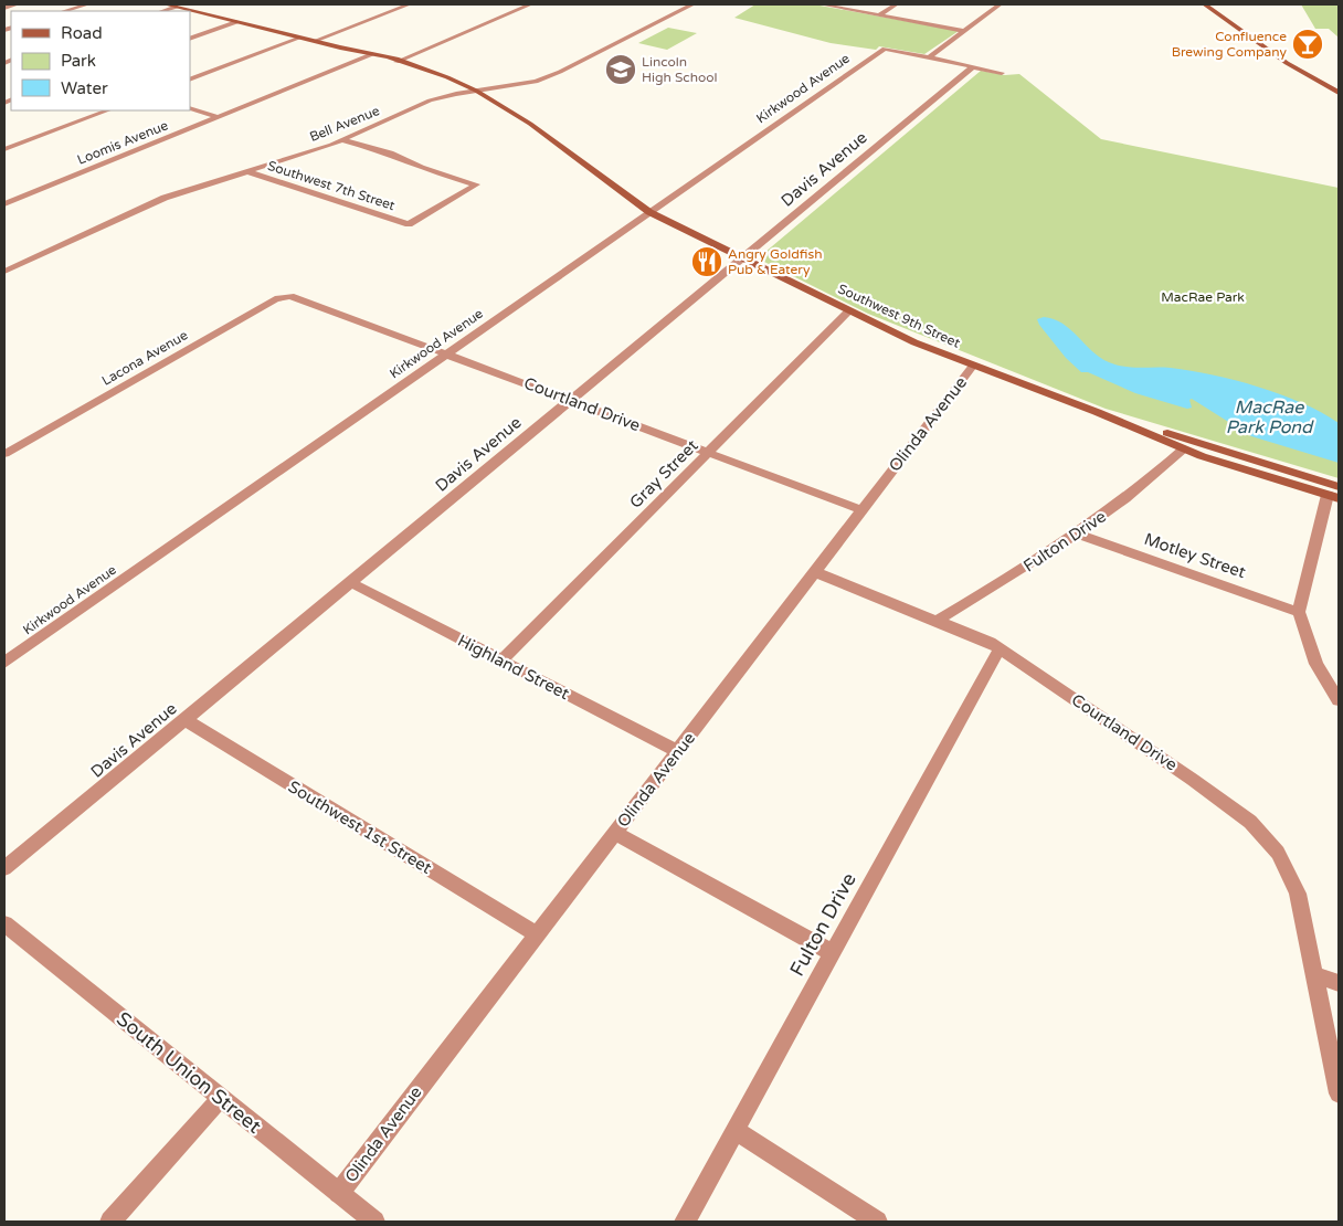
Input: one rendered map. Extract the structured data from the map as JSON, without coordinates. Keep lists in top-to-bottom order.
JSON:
{
  "streets": {
    "main road": ["Southwest 9th Street"],
    "street": [
      "Kirkwood Avenue",
      "Bell Avenue",
      "Loomis Avenue",
      "Davis Avenue",
      "Southwest 7th Street",
      "Lacona Avenue",
      "Courtland Drive",
      "Olinda Avenue",
      "Gray Street",
      "Fulton Drive",
      "Motley Street",
      "Highland Street",
      "Southwest 1st Street",
      "South Union Street"
    ]
  },
  "crossings": [
    ["Kirkwood Avenue", "Southwest 9th Street"],
    ["Kirkwood Avenue", "Courtland Drive"],
    ["Bell Avenue", "Southwest 7th Street"],
    ["Bell Avenue", "Southwest 9th Street"],
    ["Loomis Avenue", "Southwest 9th Street"],
    ["Davis Avenue", "Southwest 9th Street"],
    ["Davis Avenue", "Courtland Drive"],
    ["Davis Avenue", "Highland Street"],
    ["Davis Avenue", "Southwest 1st Street"],
    ["Southwest 9th Street", "Olinda Avenue"],
    ["Southwest 9th Street", "Gray Street"],
    ["Southwest 9th Street", "Fulton Drive"],
    ["Lacona Avenue", "Courtland Drive"],
    ["Courtland Drive", "Olinda Avenue"],
    ["Courtland Drive", "Gray Street"],
    ["Courtland Drive", "Fulton Drive"],
    ["Olinda Avenue", "Highland Street"],
    ["Olinda Avenue", "Southwest 1st Street"],
    ["Olinda Avenue", "South Union Street"],
    ["Gray Street", "Highland Street"],
    ["Fulton Drive", "Motley Street"]
  ],
  "water": ["MacRae Park Pond"],
  "parks": ["MacRae Park"],
  "places": {
    "bar": ["Confluence Brewing Company"],
    "school or university": ["Lincoln High School"],
    "restaurant": ["Angry Goldfish Pub & Eatery"]
  },
  "legend": ["Road", "Park", "Water"]
}
